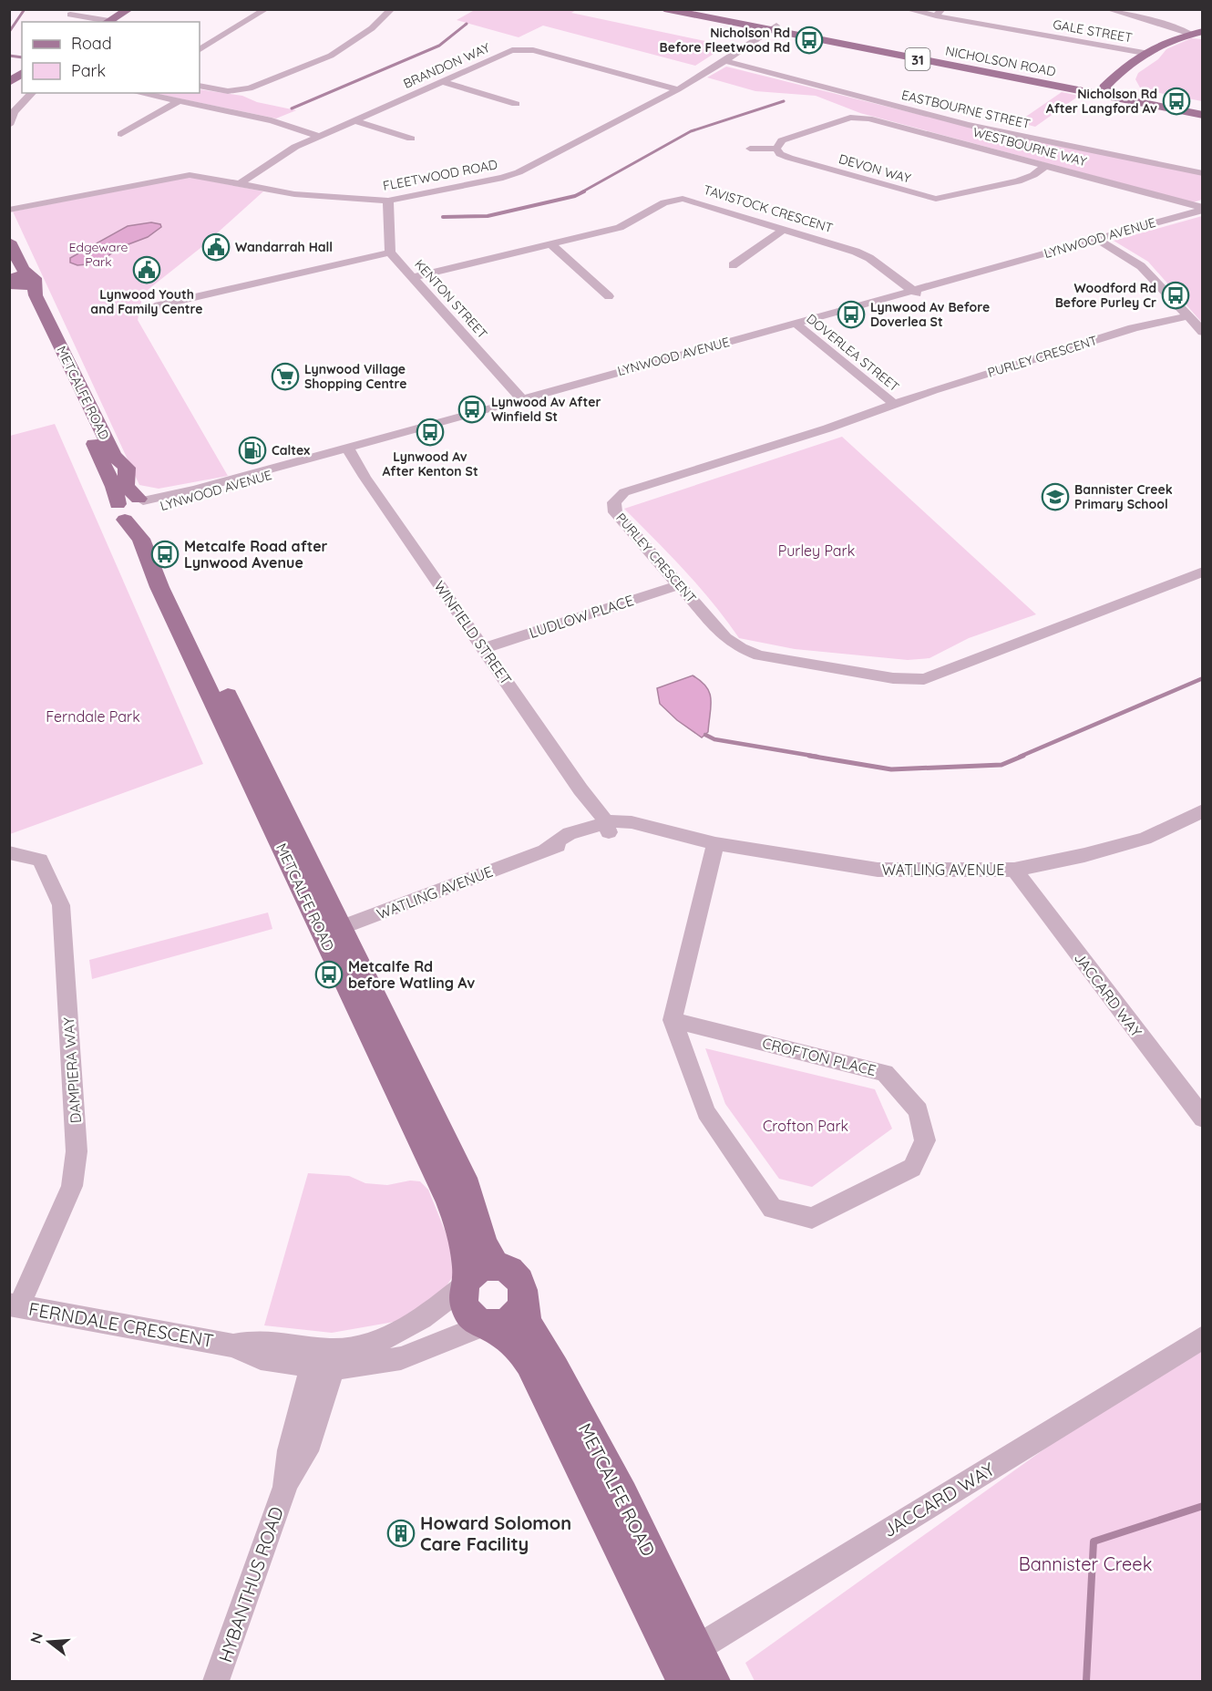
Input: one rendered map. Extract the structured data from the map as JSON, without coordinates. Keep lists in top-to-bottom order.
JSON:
{
  "streets": {
    "main road": ["31", "NICHOLSON ROAD", "METCALFE ROAD"],
    "street": [
      "GALE STREET",
      "BRANDON WAY",
      "EASTBOURNE STREET",
      "WESTBOURNE WAY",
      "DEVON WAY",
      "FLEETWOOD ROAD",
      "TAVISTOCK CRESCENT",
      "LYNWOOD AVENUE",
      "KENTON STREET",
      "DOVERLEA STREET",
      "PURLEY CRESCENT",
      "LUDLOW PLACE",
      "WINFIELD STREET",
      "WATLING AVENUE",
      "JACCARD WAY",
      "CROFTON PLACE",
      "DAMPIERA WAY",
      "FERNDALE CRESCENT",
      "HYBANTHUS ROAD"
    ]
  },
  "crossings": [
    ["NICHOLSON ROAD", "FLEETWOOD ROAD"],
    ["BRANDON WAY", "FLEETWOOD ROAD"],
    ["EASTBOURNE STREET", "FLEETWOOD ROAD"],
    ["WESTBOURNE WAY", "DEVON WAY"],
    ["WESTBOURNE WAY", "LYNWOOD AVENUE"],
    ["TAVISTOCK CRESCENT", "LYNWOOD AVENUE"],
    ["TAVISTOCK CRESCENT", "KENTON STREET"],
    ["LYNWOOD AVENUE", "KENTON STREET"],
    ["LYNWOOD AVENUE", "DOVERLEA STREET"],
    ["LYNWOOD AVENUE", "METCALFE ROAD"],
    ["LYNWOOD AVENUE", "WINFIELD STREET"],
    ["DOVERLEA STREET", "PURLEY CRESCENT"],
    ["PURLEY CRESCENT", "LUDLOW PLACE"],
    ["METCALFE ROAD", "WATLING AVENUE"],
    ["METCALFE ROAD", "JACCARD WAY"],
    ["METCALFE ROAD", "FERNDALE CRESCENT"],
    ["LUDLOW PLACE", "WINFIELD STREET"],
    ["WINFIELD STREET", "WATLING AVENUE"],
    ["WATLING AVENUE", "JACCARD WAY"],
    ["DAMPIERA WAY", "FERNDALE CRESCENT"],
    ["FERNDALE CRESCENT", "HYBANTHUS ROAD"]
  ],
  "parks": [
    "Edgeware Park",
    "Purley Park",
    "Ferndale Park",
    "Crofton Park",
    "Bannister Creek"
  ],
  "places": {
    "bus stop": [
      "Nicholson Rd Before Fleetwood Rd",
      "Nicholson Rd After Langford Av",
      "Woodford Rd Before Purley Cr",
      "Lynwood Av Before Doverlea St",
      "Lynwood Av After Winfield St",
      "Lynwood Av After Kenton St",
      "Metcalfe Road after Lynwood Avenue",
      "Metcalfe Rd before Watling Av"
    ],
    "public building": ["Wandarrah Hall", "Lynwood Youth and Family Centre"],
    "supermarket": ["Lynwood Village Shopping Centre"],
    "fuel station": ["Caltex"],
    "school or university": ["Bannister Creek Primary School"],
    "building": ["Howard Solomon Care Facility"]
  },
  "legend": ["Road", "Park"],
  "north": "left"
}
